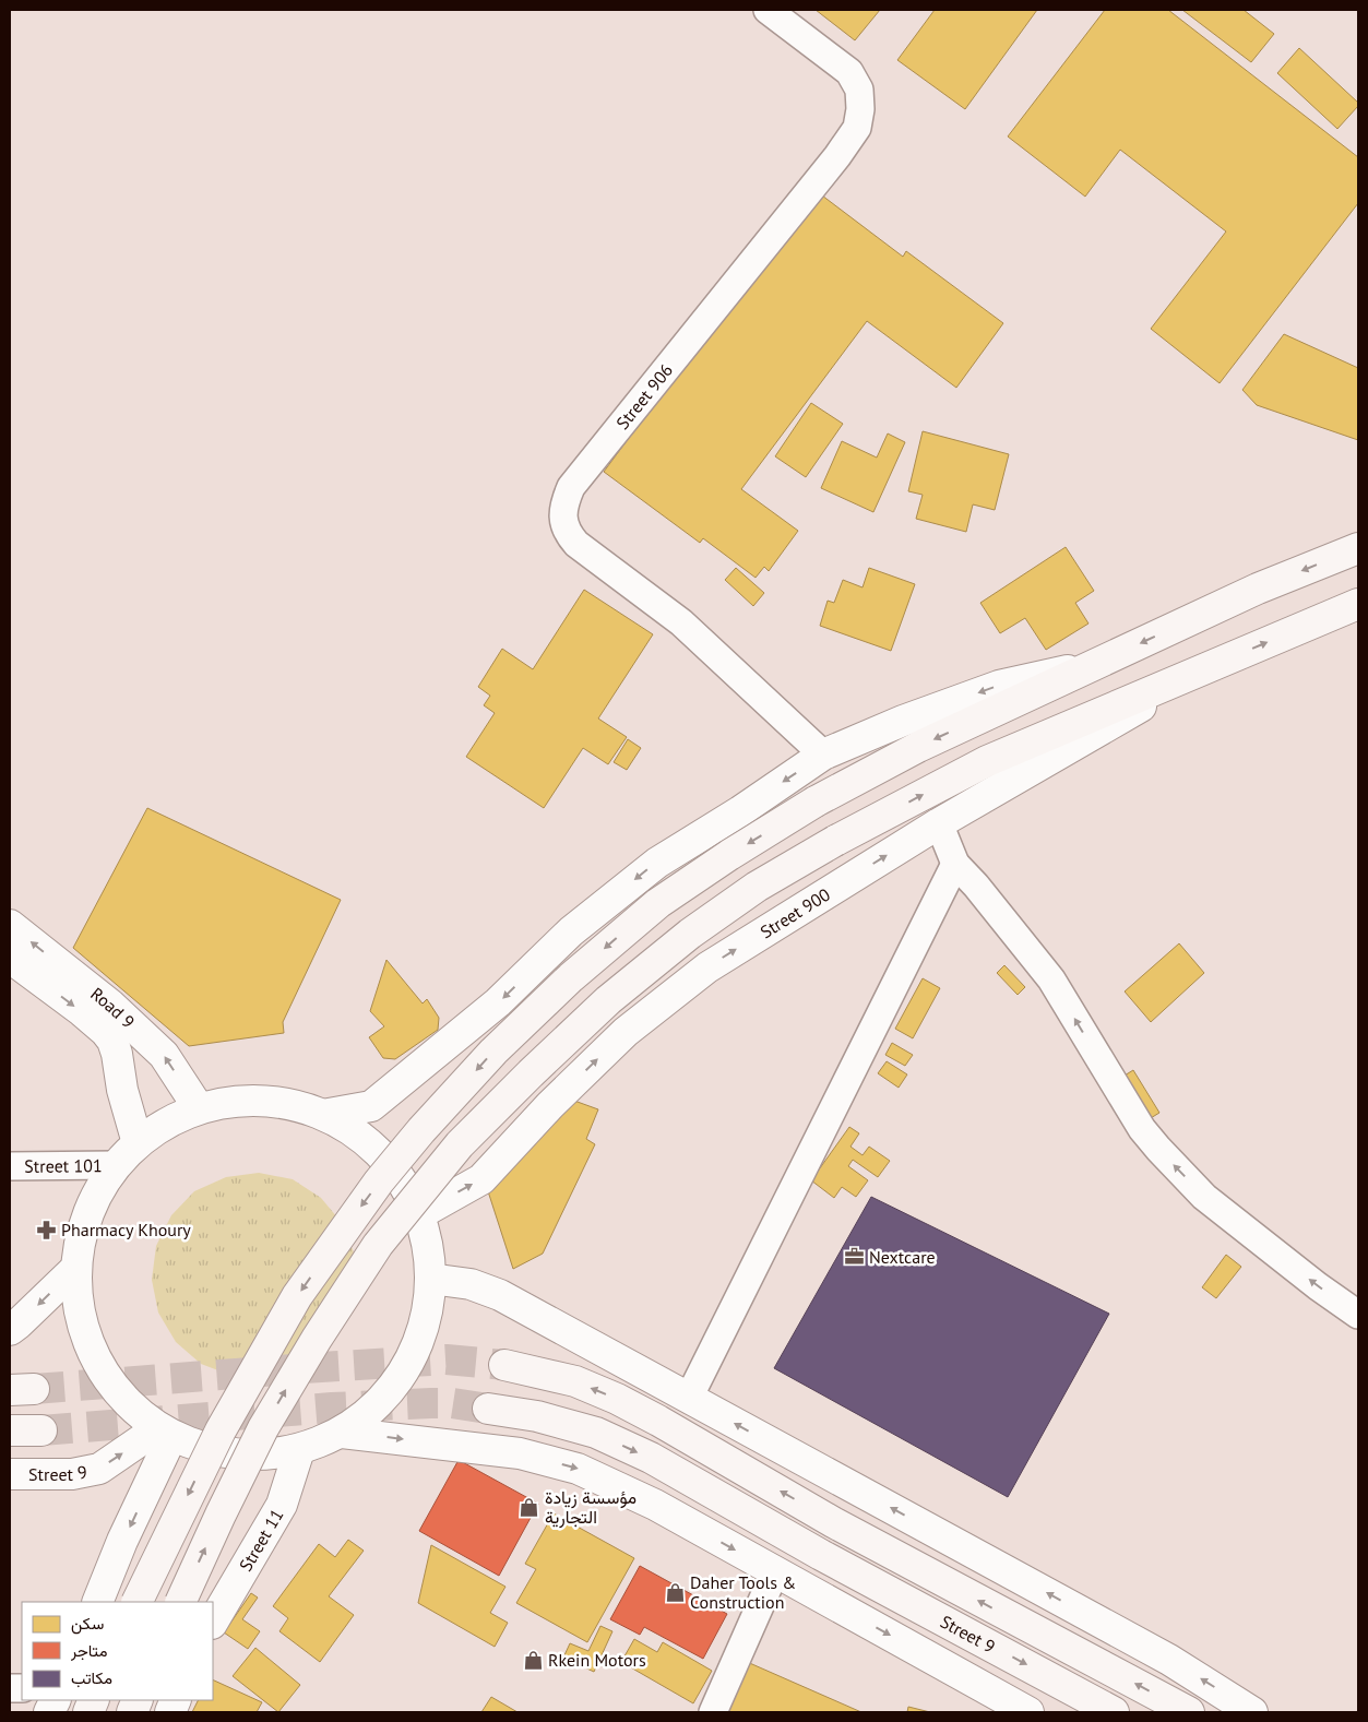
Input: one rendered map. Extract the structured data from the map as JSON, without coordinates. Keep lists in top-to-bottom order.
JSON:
{
  "streets": {
    "main road": ["Street 9"],
    "street": [
      "Street 906",
      "Street 900",
      "Road 9",
      "Street 101",
      "Street 11"
    ]
  },
  "places": {
    "pharmacy": ["Pharmacy Khoury"],
    "office": ["Nextcare"],
    "shop": ["مؤسسة زيادة التجارية", "Daher Tools & Construction", "Rkein Motors"]
  },
  "legend": ["سكن", "متاجر", "مكاتب"]
}
